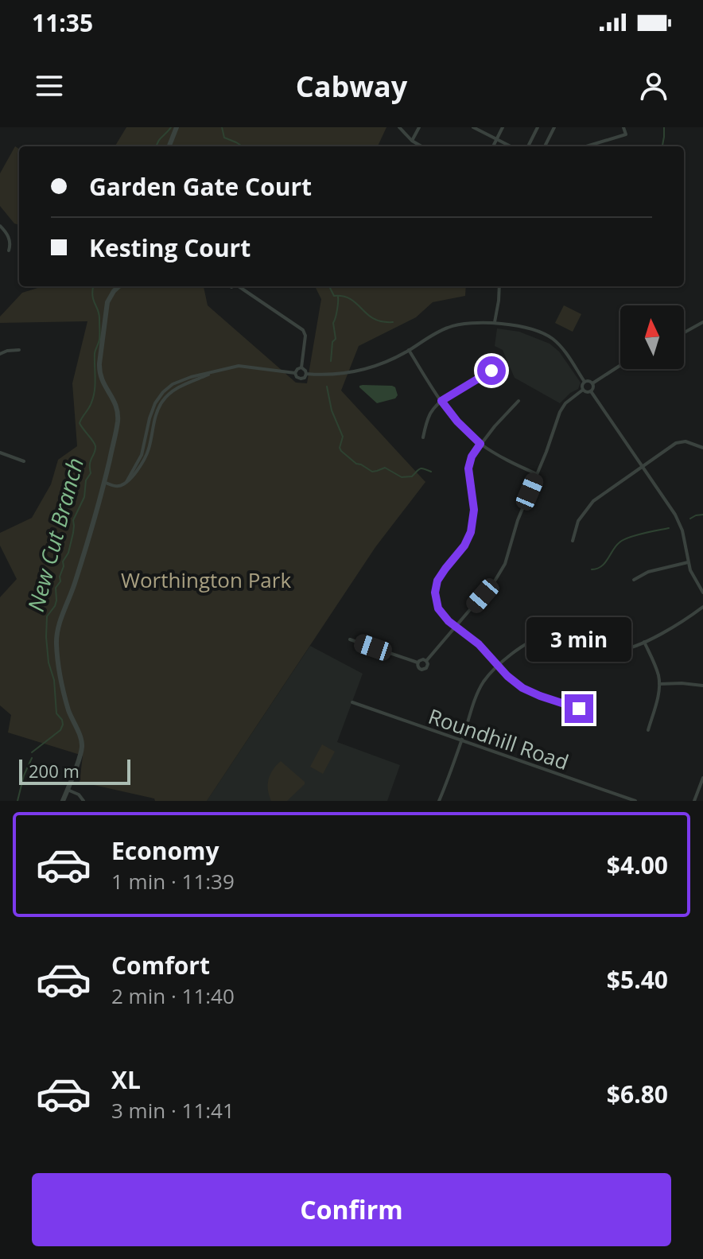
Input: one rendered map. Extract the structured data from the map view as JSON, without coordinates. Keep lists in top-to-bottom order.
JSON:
{
  "streets": {
    "street": ["Roundhill Road"]
  },
  "water": ["New Cut Branch"],
  "parks": ["Worthington Park"],
  "scale_bar": "200 m",
  "north": "top",
  "page": {
    "status": "11:35",
    "header": "Cabway",
    "banner": ["Garden Gate Court", "Kesting Court"],
    "bubble": "3 min",
    "scale": "200 m",
    "list": [
      {
        "name": "Economy",
        "note": "1 min · 11:39",
        "value": "$4.00"
      },
      {
        "name": "Comfort",
        "note": "2 min · 11:40",
        "value": "$5.40"
      },
      {
        "name": "XL",
        "note": "3 min · 11:41",
        "value": "$6.80"
      }
    ],
    "buttons": "Confirm"
  }
}
